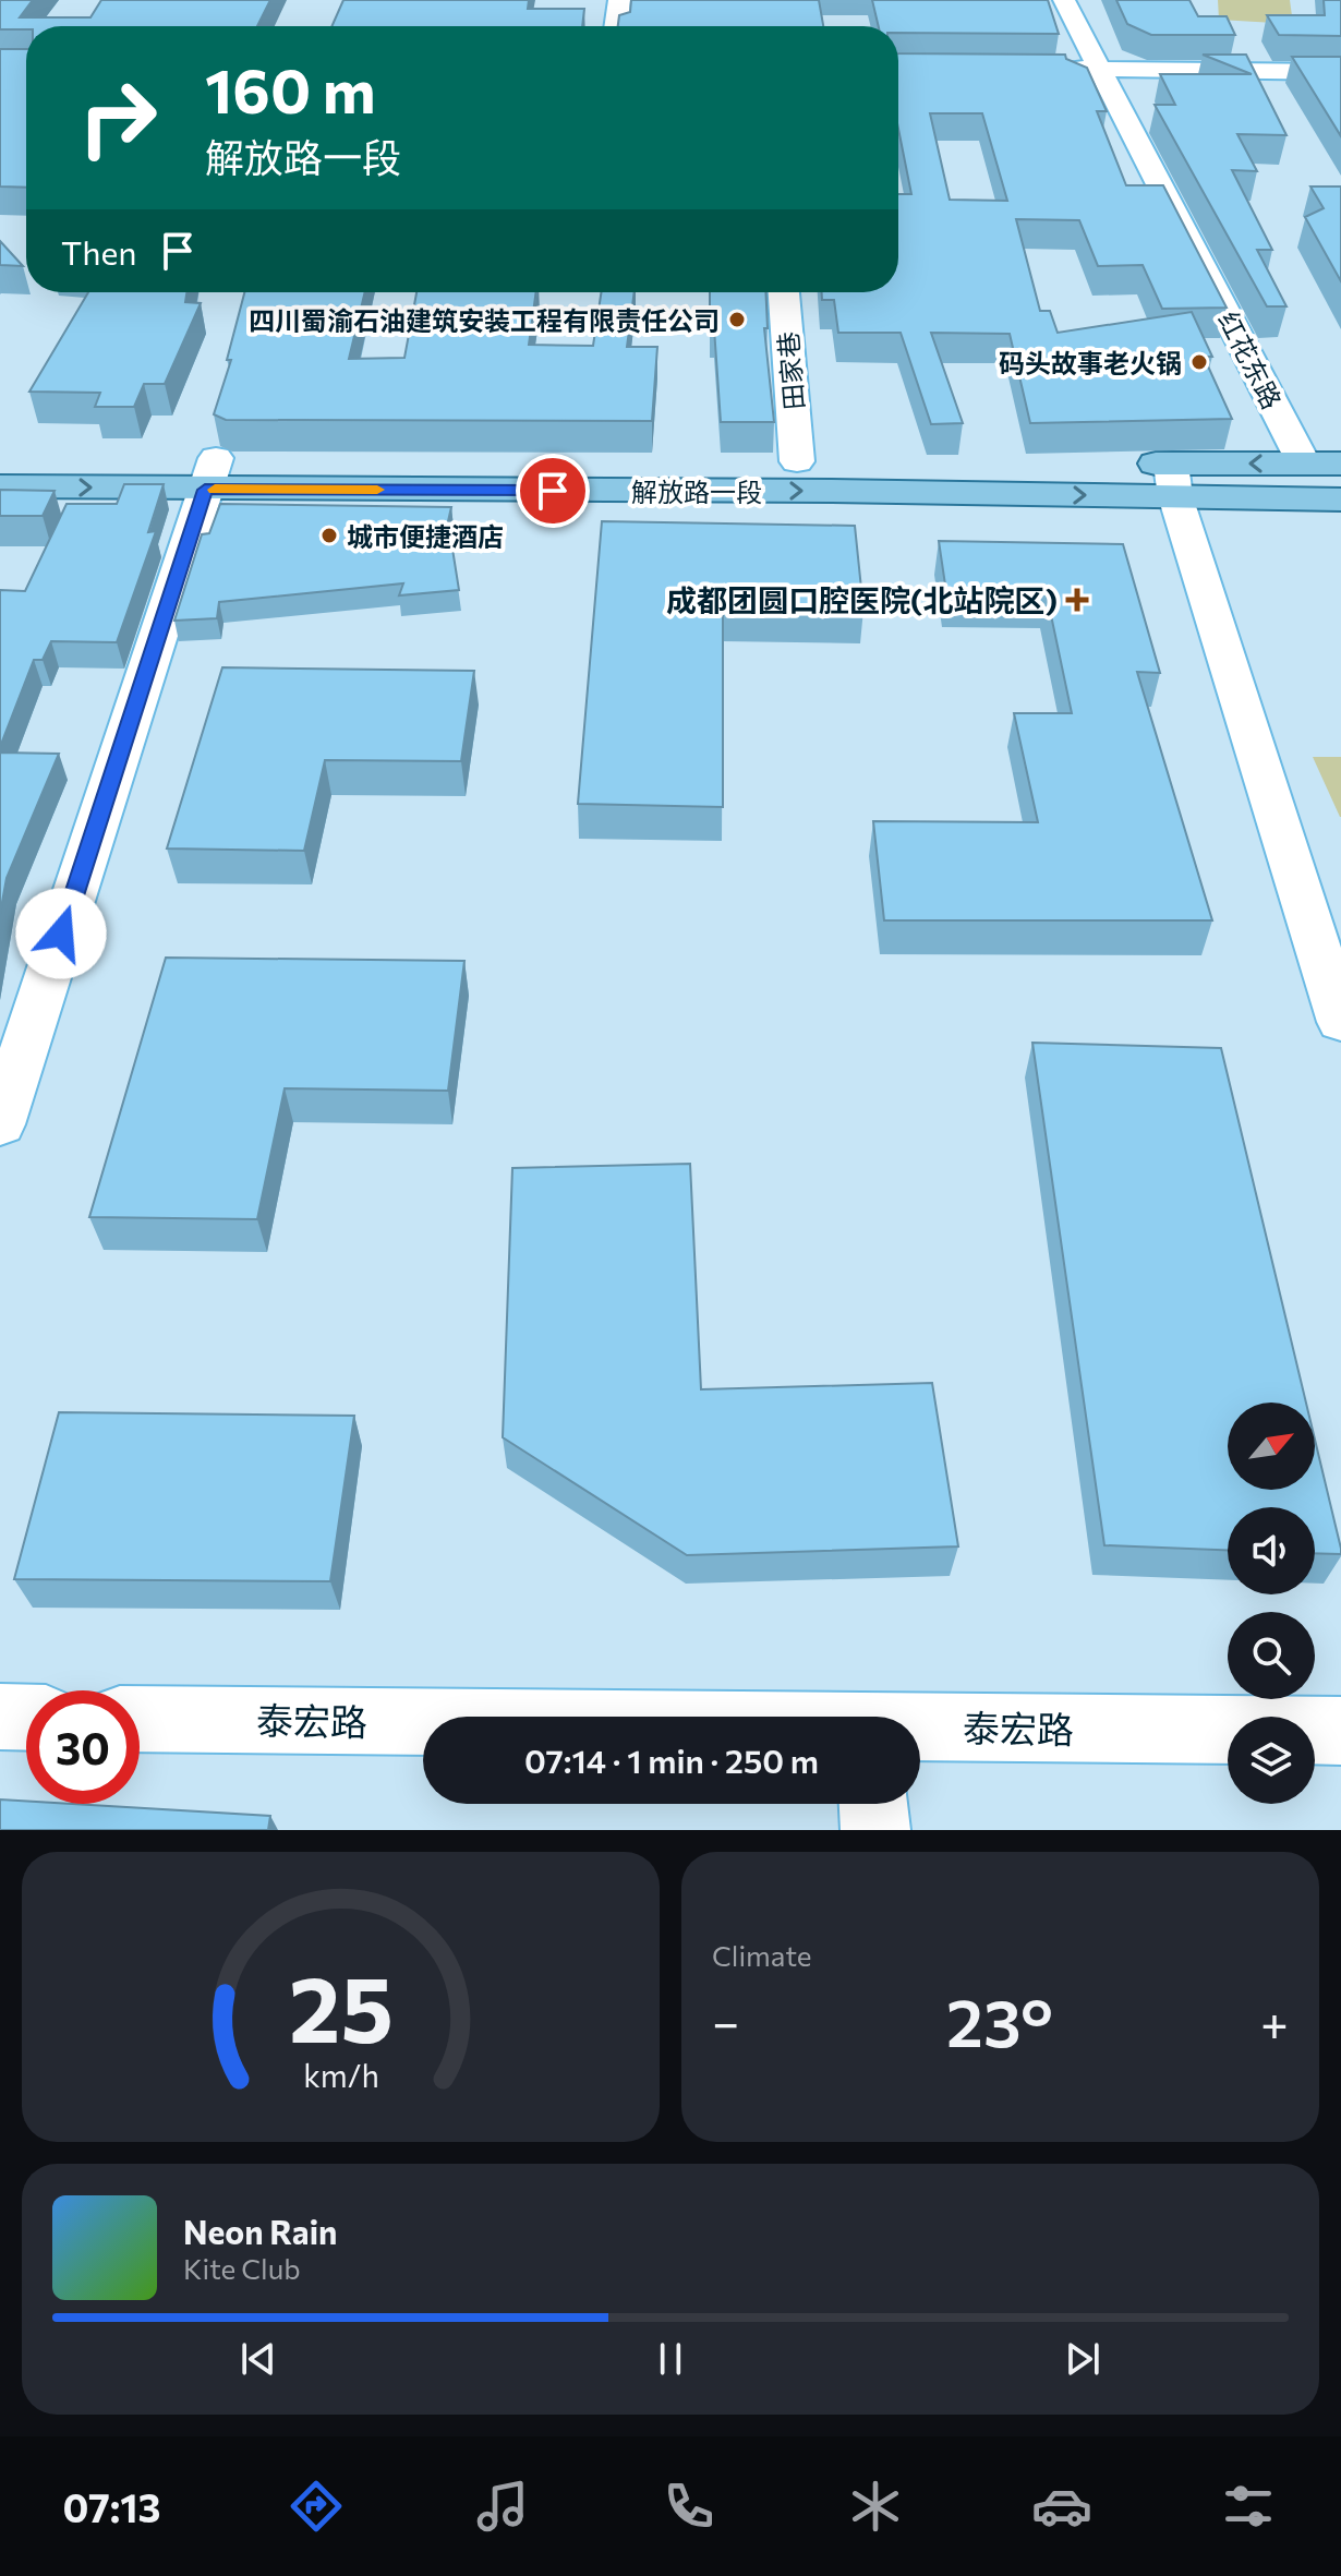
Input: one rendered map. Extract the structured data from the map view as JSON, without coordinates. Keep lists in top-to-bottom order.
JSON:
{
  "streets": {
    "main road": ["解放路一段"],
    "street": ["红花东路", "田家巷", "泰宏路"]
  },
  "crossings": [
    ["红花东路", "解放路一段"],
    ["田家巷", "解放路一段"]
  ],
  "places": {
    "other": ["四川蜀渝石油建筑安装工程有限责任公司", "码头故事老火锅", "城市便捷酒店"],
    "health": ["成都团圆口腔医院(北站院区)"]
  },
  "north": "top right",
  "page": {
    "turn": ["160 m", "解放路一段"],
    "then": "Then",
    "limit": "30",
    "trip": "07:14 · 1 min · 250 m",
    "tile": "Climate",
    "heat": ["−", "23°", "+"],
    "song": ["Neon Rain", "Kite Club"],
    "tabs": "07:13",
    "gauge": ["25", "km/h"]
  }
}
